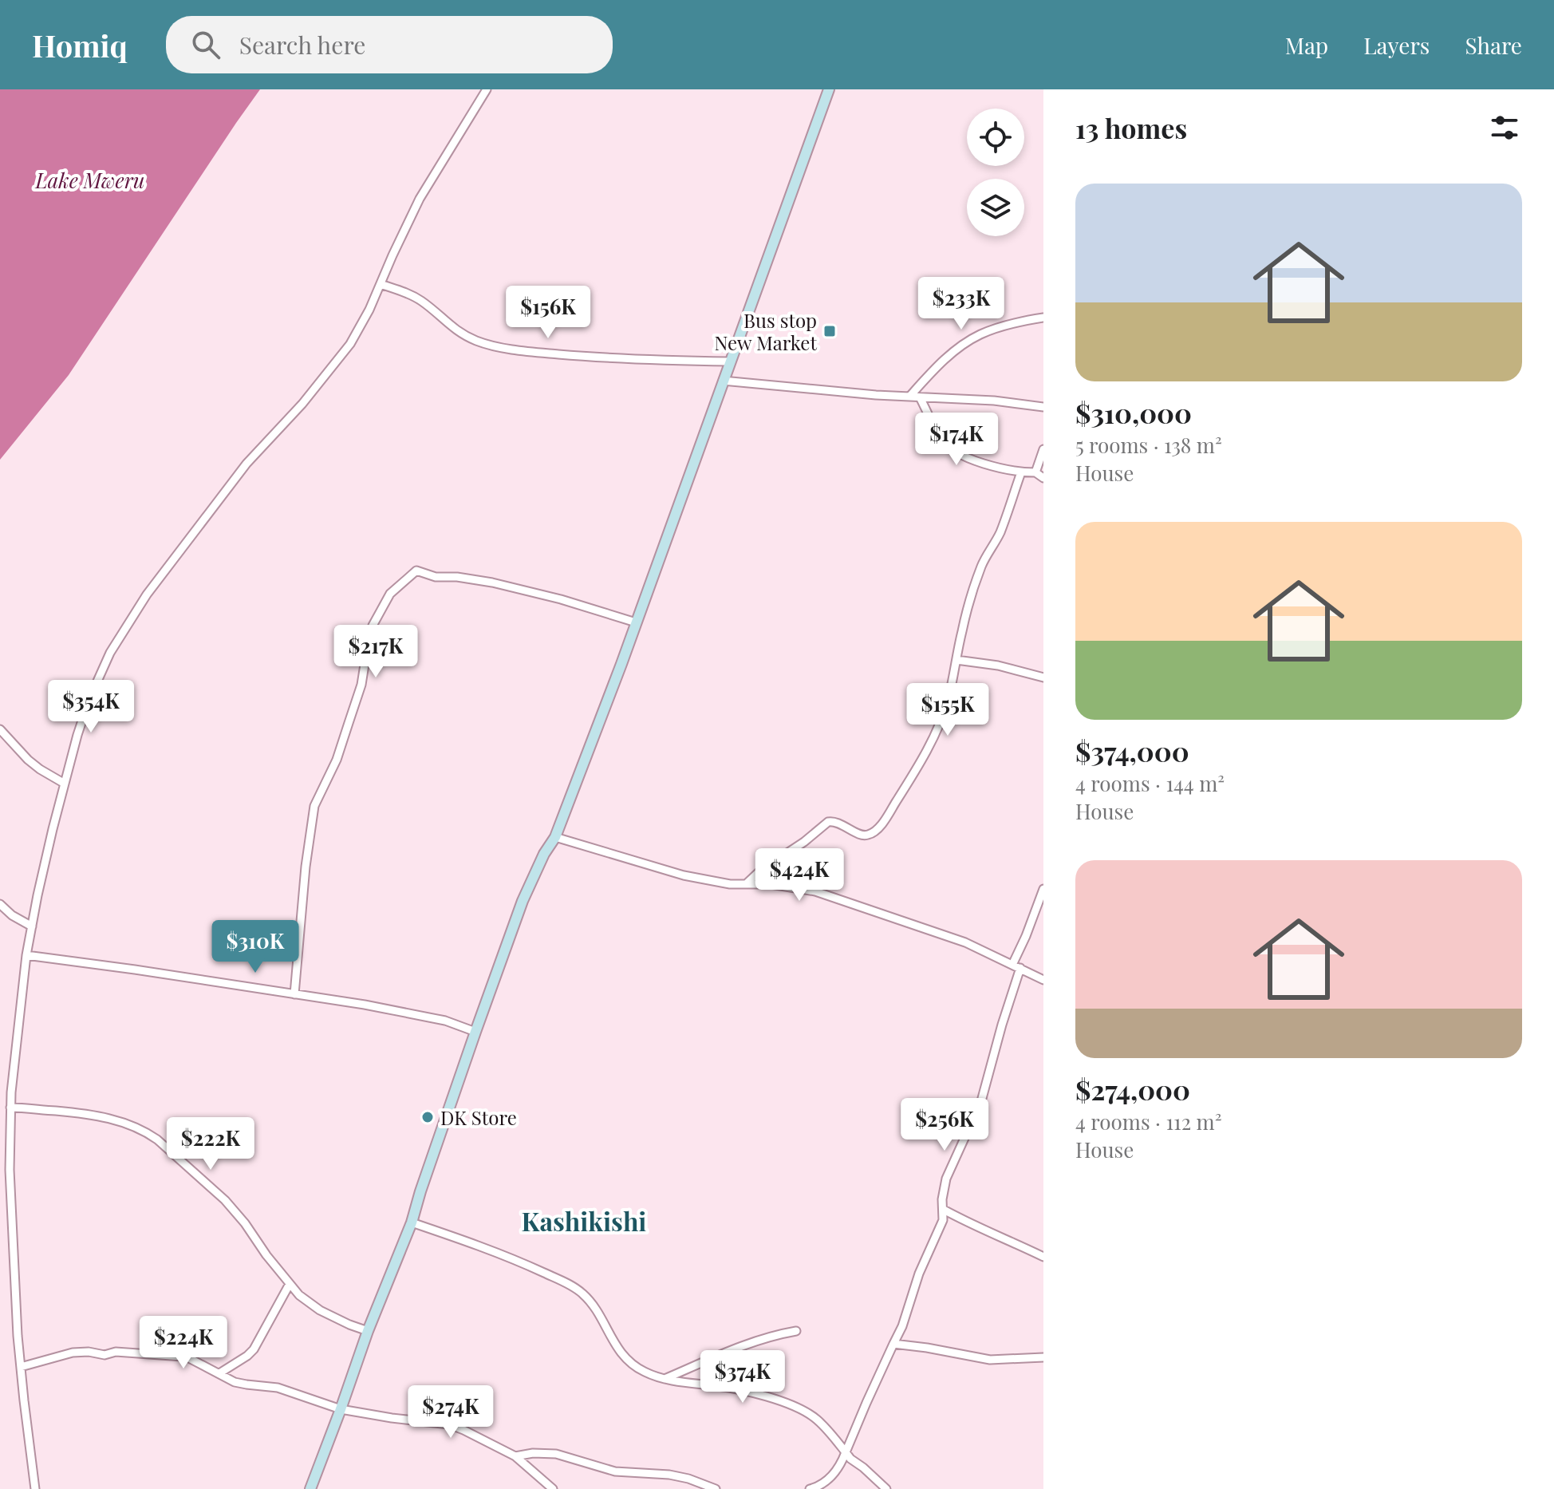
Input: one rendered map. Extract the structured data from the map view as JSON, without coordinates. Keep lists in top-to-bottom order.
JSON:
{
  "districts": ["Kashikishi"],
  "water": ["Lake Mweru"],
  "places": {
    "transit": ["Bus stop New Market"],
    "other": ["DK Store"]
  },
  "page": {
    "header": "Homiq",
    "search": "Search here",
    "nav": ["Map", "Layers", "Share"],
    "heading": "13 homes",
    "list": [
      {
        "name": "$310,000",
        "note": "5 rooms · 138 m² · House"
      },
      {
        "name": "$374,000",
        "note": "4 rooms · 144 m² · House"
      },
      {
        "name": "$274,000",
        "note": "4 rooms · 112 m² · House"
      }
    ],
    "price": [
      "$233K",
      "$156K",
      "$174K",
      "$217K",
      "$354K",
      "$155K",
      "$424K",
      "$310K",
      "$256K",
      "$222K",
      "$224K",
      "$374K",
      "$274K"
    ]
  }
}
